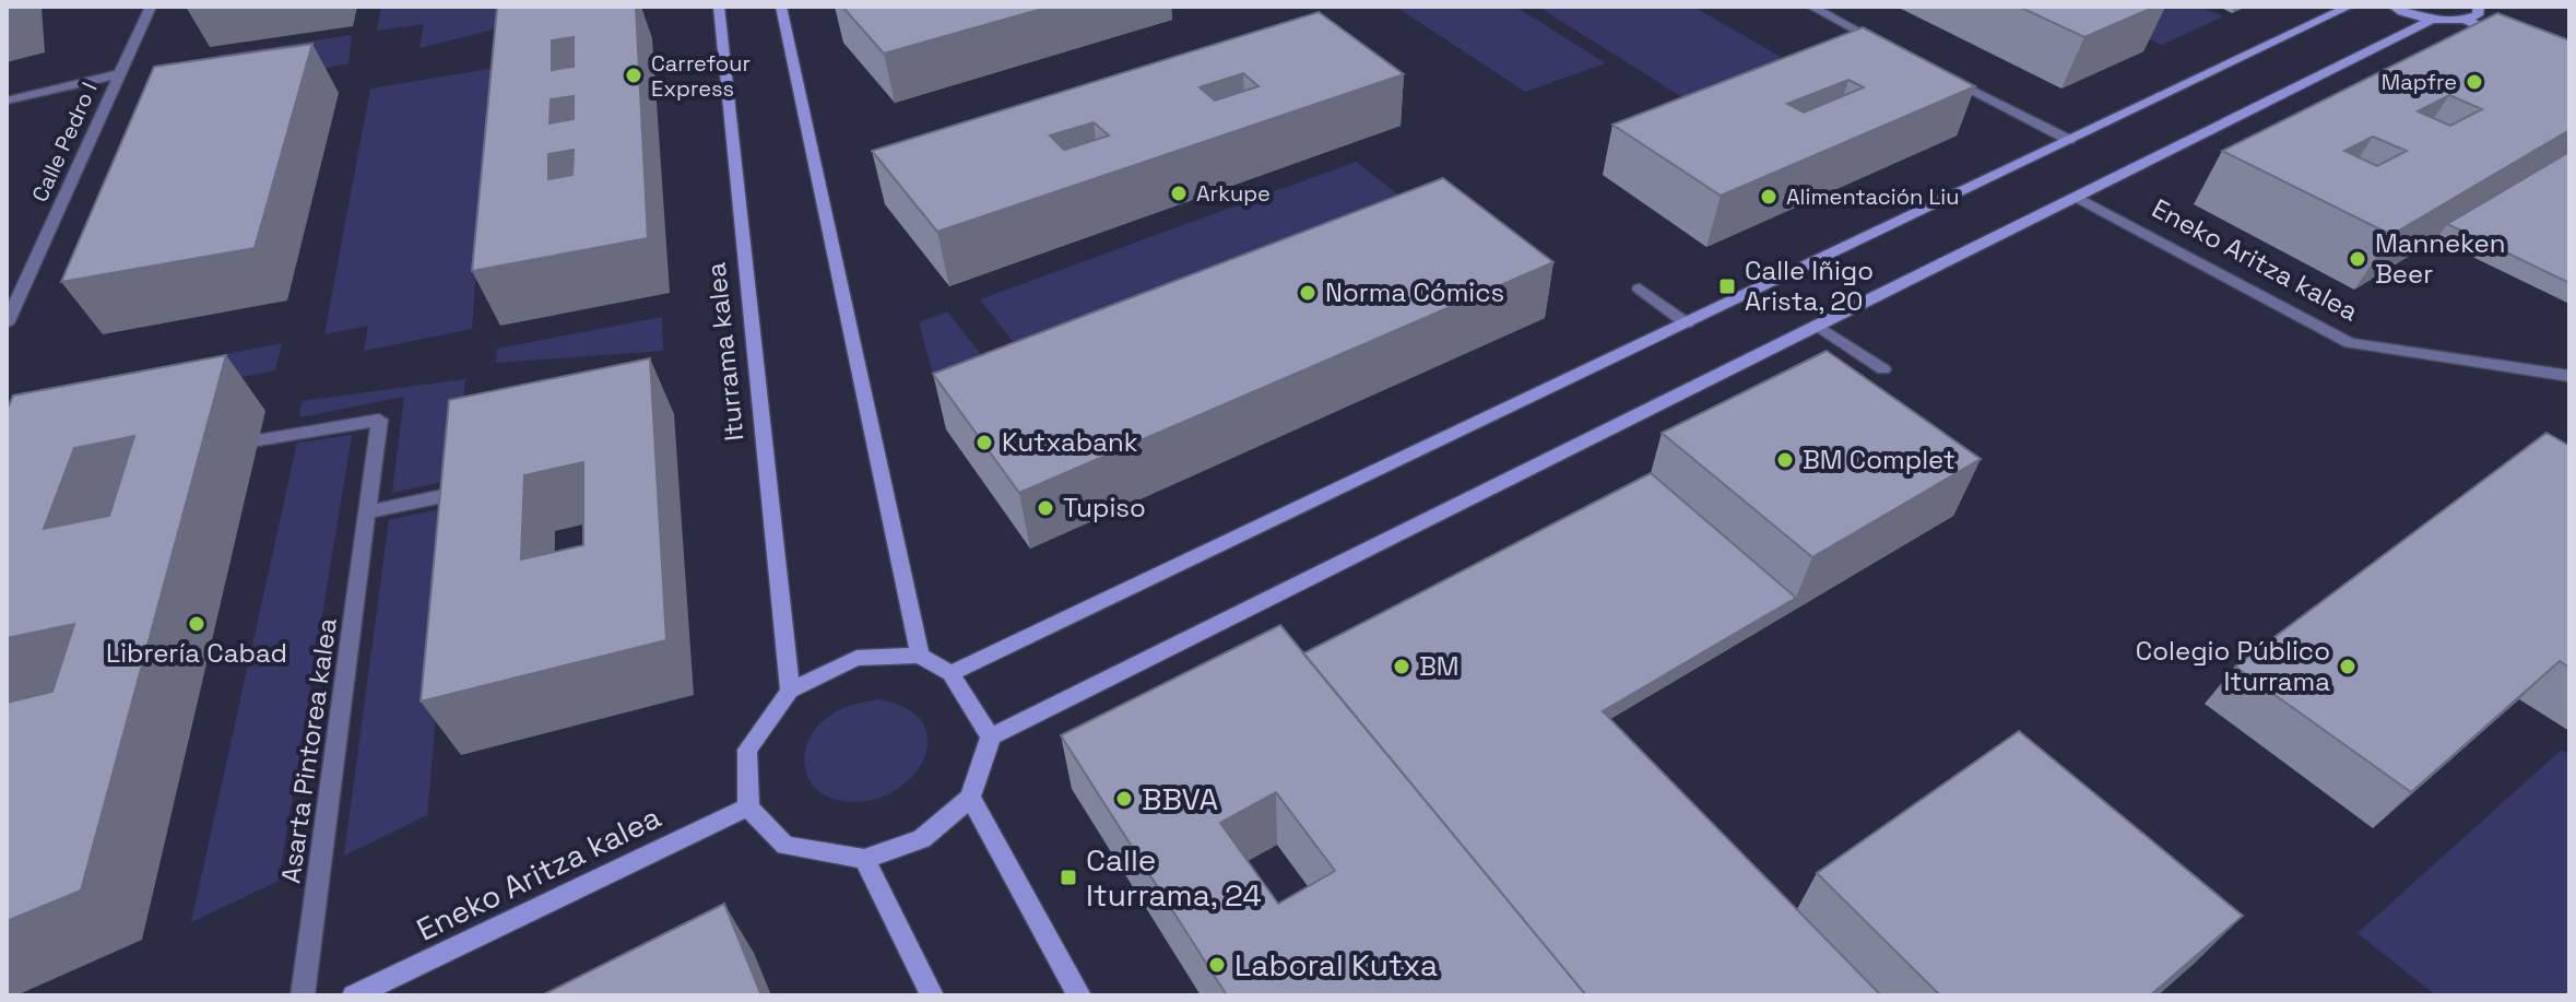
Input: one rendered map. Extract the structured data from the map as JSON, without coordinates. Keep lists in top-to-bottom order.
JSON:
{
  "streets": {
    "street": [
      "Calle Pedro I",
      "Eneko Aritza kalea",
      "Iturrama kalea",
      "Asarta Pintorea kalea"
    ]
  },
  "crossings": [
    ["Eneko Aritza kalea", "Iturrama kalea"]
  ],
  "places": {
    "other": [
      "Carrefour Express",
      "Mapfre",
      "Arkupe",
      "Alimentación Liu",
      "Manneken Beer",
      "Norma Cómics",
      "Kutxabank",
      "BM Complet",
      "Tupiso",
      "Librería Cabad",
      "BM",
      "Colegio Público Iturrama",
      "BBVA",
      "Laboral Kutxa"
    ],
    "transit": ["Calle Iñigo Arista, 20", "Calle Iturrama, 24"]
  }
}
